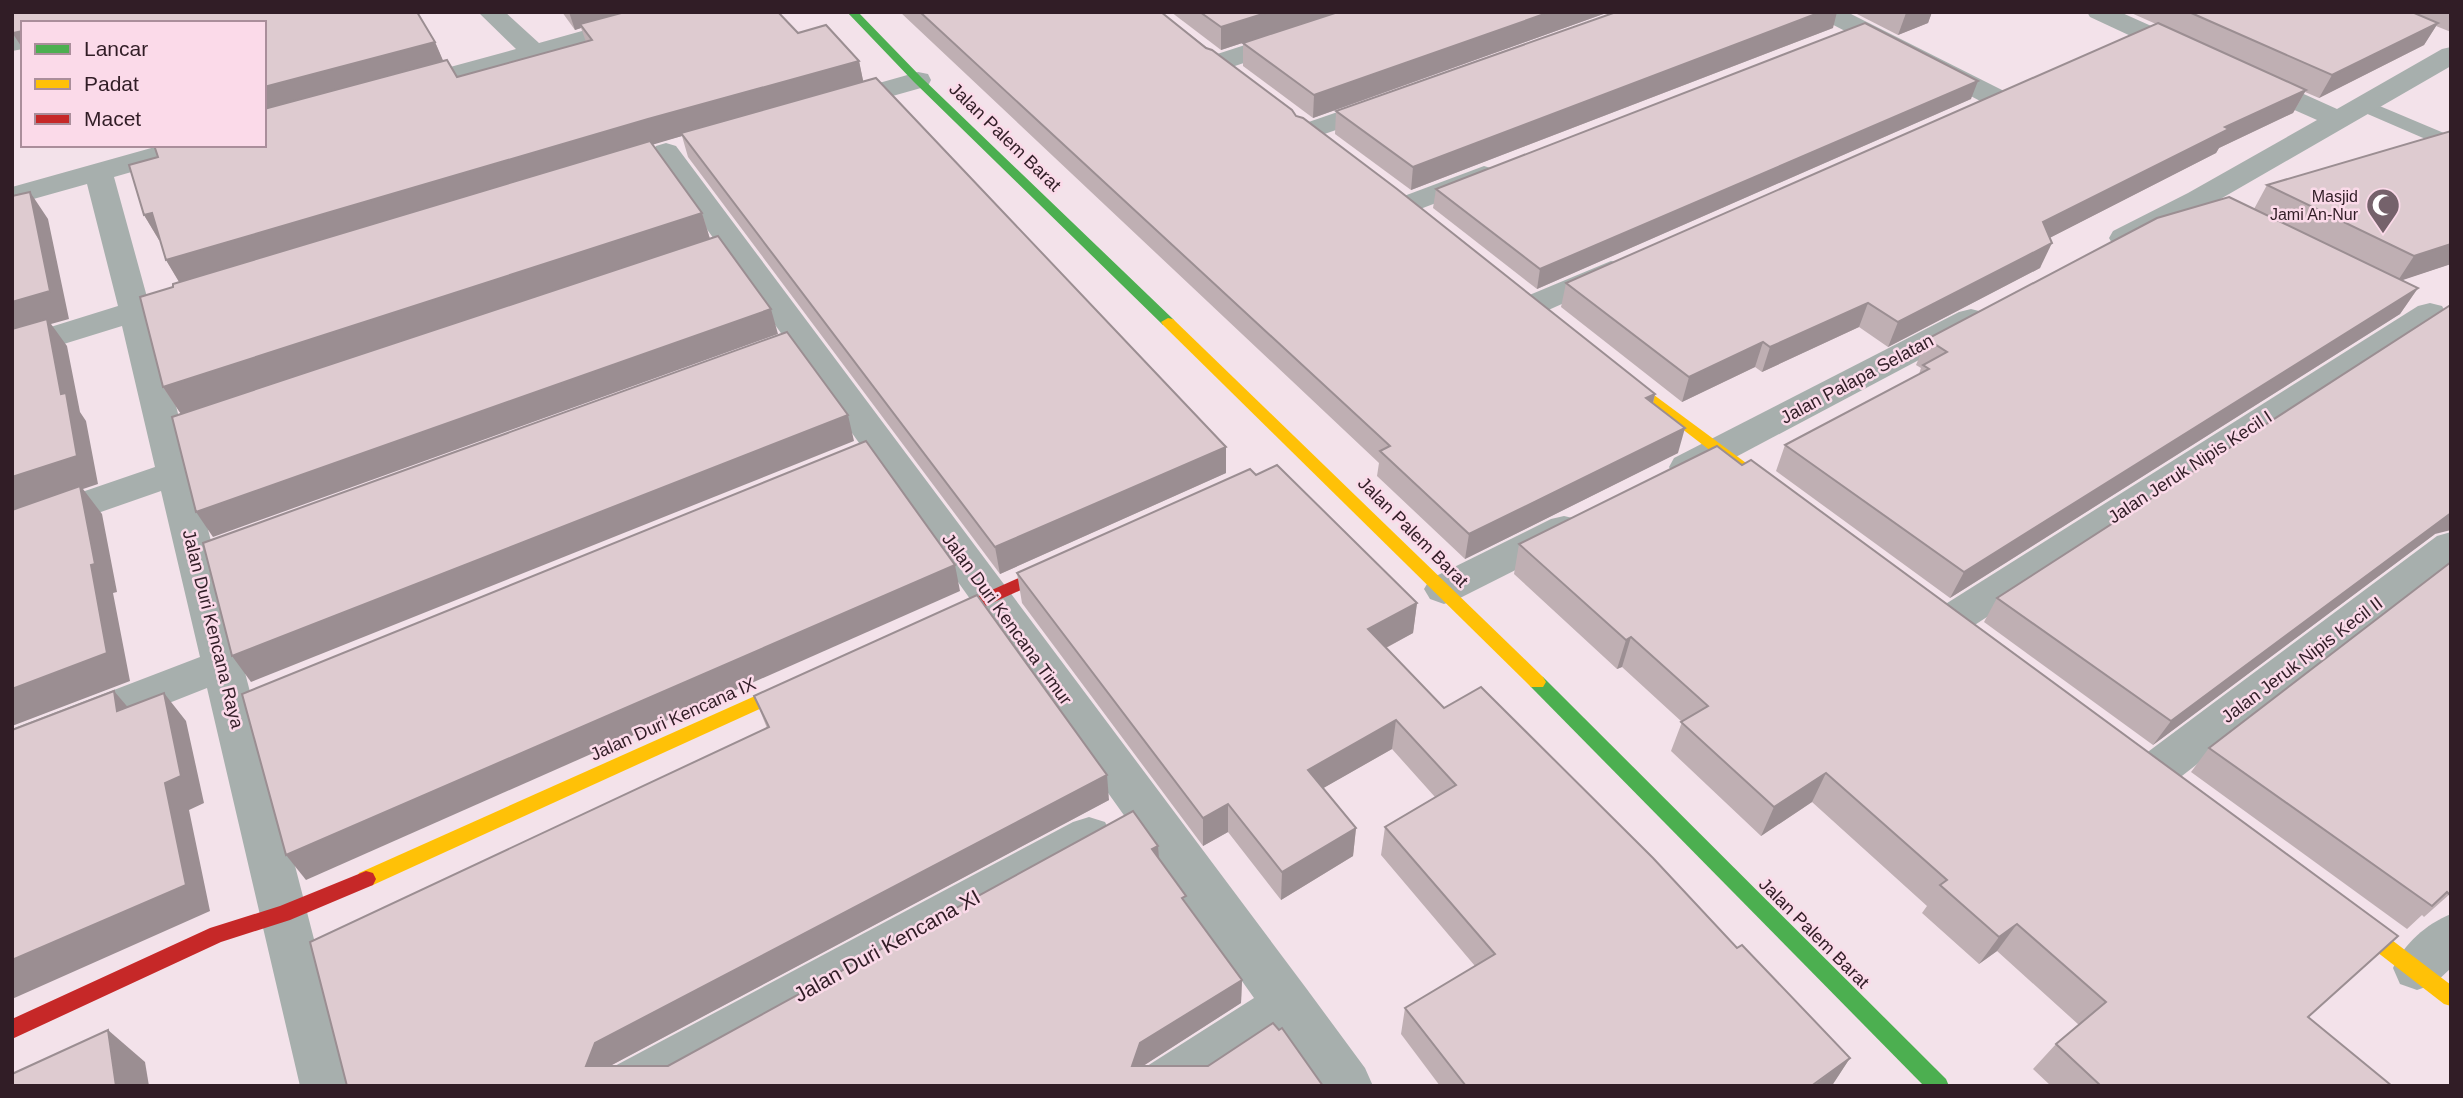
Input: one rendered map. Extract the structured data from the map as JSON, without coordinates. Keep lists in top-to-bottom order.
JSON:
{
  "streets": {
    "street": [
      "Jalan Palem Barat",
      "Jalan Palapa Selatan",
      "Jalan Jeruk Nipis Kecil I",
      "Jalan Duri Kencana Timur",
      "Jalan Duri Kencana Raya",
      "Jalan Jeruk Nipis Kecil II",
      "Jalan Duri Kencana IX",
      "Jalan Duri Kencana XI"
    ]
  },
  "crossings": [
    ["Jalan Duri Kencana Timur", "Jalan Duri Kencana XI"],
    ["Jalan Duri Kencana Raya", "Jalan Duri Kencana IX"]
  ],
  "places": {
    "mosque": ["Masjid Jami An-Nur"]
  },
  "legend": ["Lancar", "Padat", "Macet"]
}
